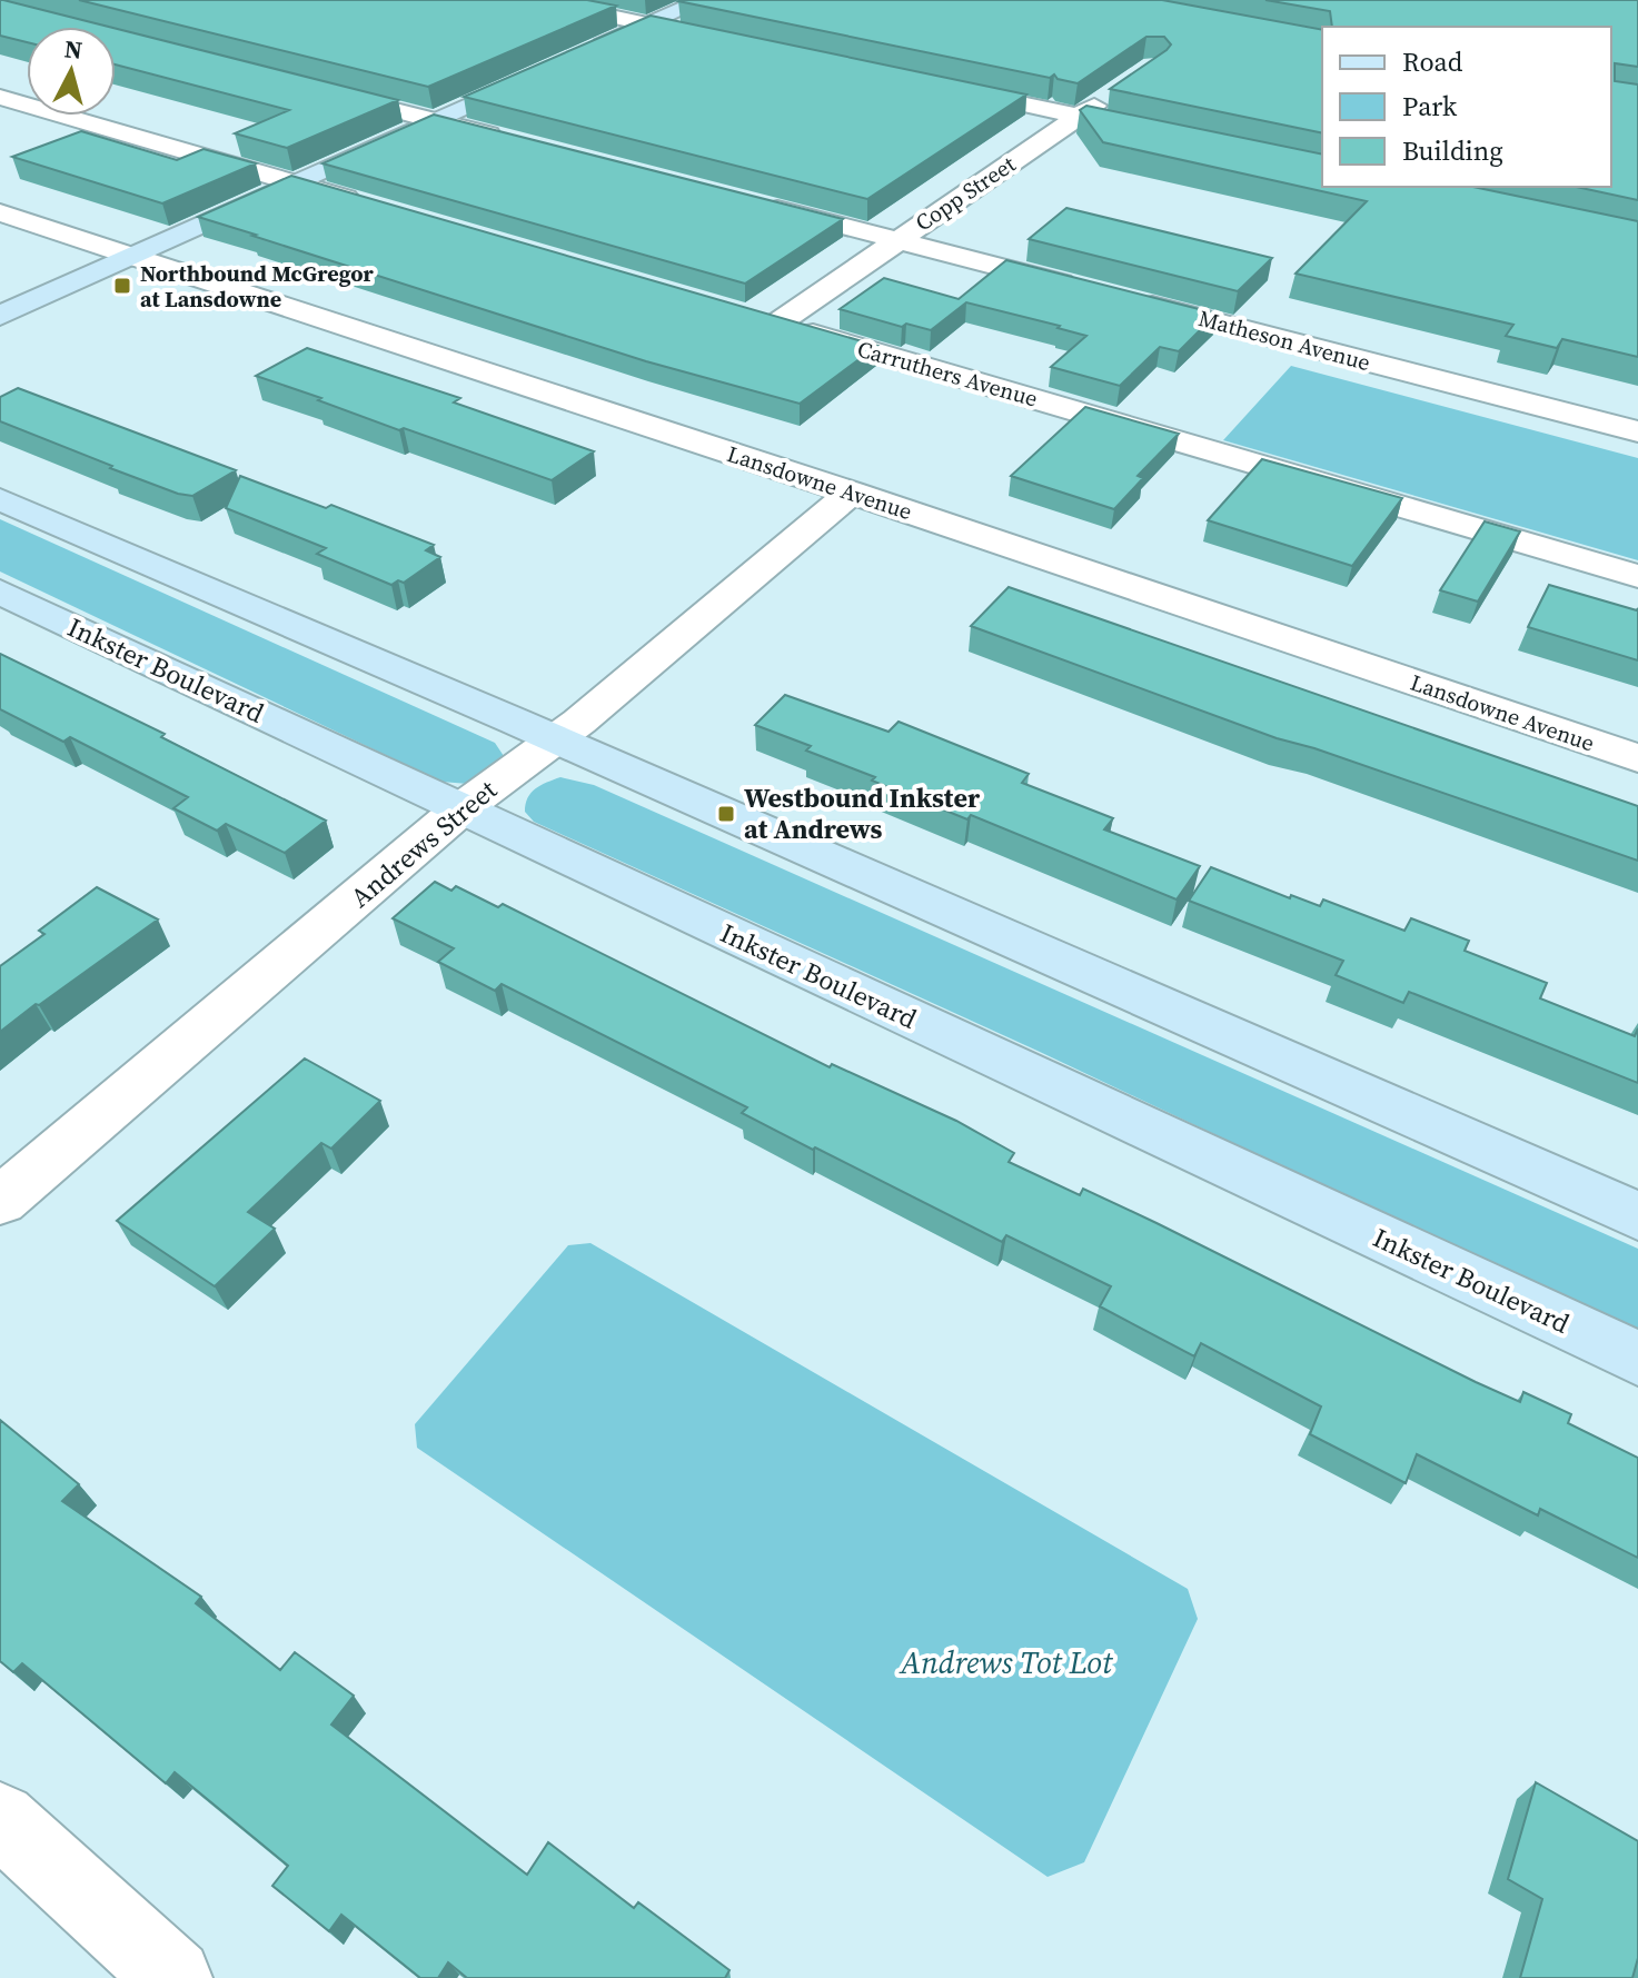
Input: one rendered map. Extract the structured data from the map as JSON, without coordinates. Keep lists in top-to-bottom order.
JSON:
{
  "streets": {
    "main road": ["Inkster Boulevard"],
    "street": [
      "Copp Street",
      "Matheson Avenue",
      "Carruthers Avenue",
      "Lansdowne Avenue",
      "Andrews Street"
    ]
  },
  "crossings": [
    ["Copp Street", "Carruthers Avenue"],
    ["Lansdowne Avenue", "Andrews Street"],
    ["Inkster Boulevard", "Andrews Street"]
  ],
  "parks": ["Andrews Tot Lot"],
  "places": {
    "transit": ["Northbound McGregor at Lansdowne", "Westbound Inkster at Andrews"]
  },
  "legend": ["Road", "Park", "Building"],
  "north": "top"
}
